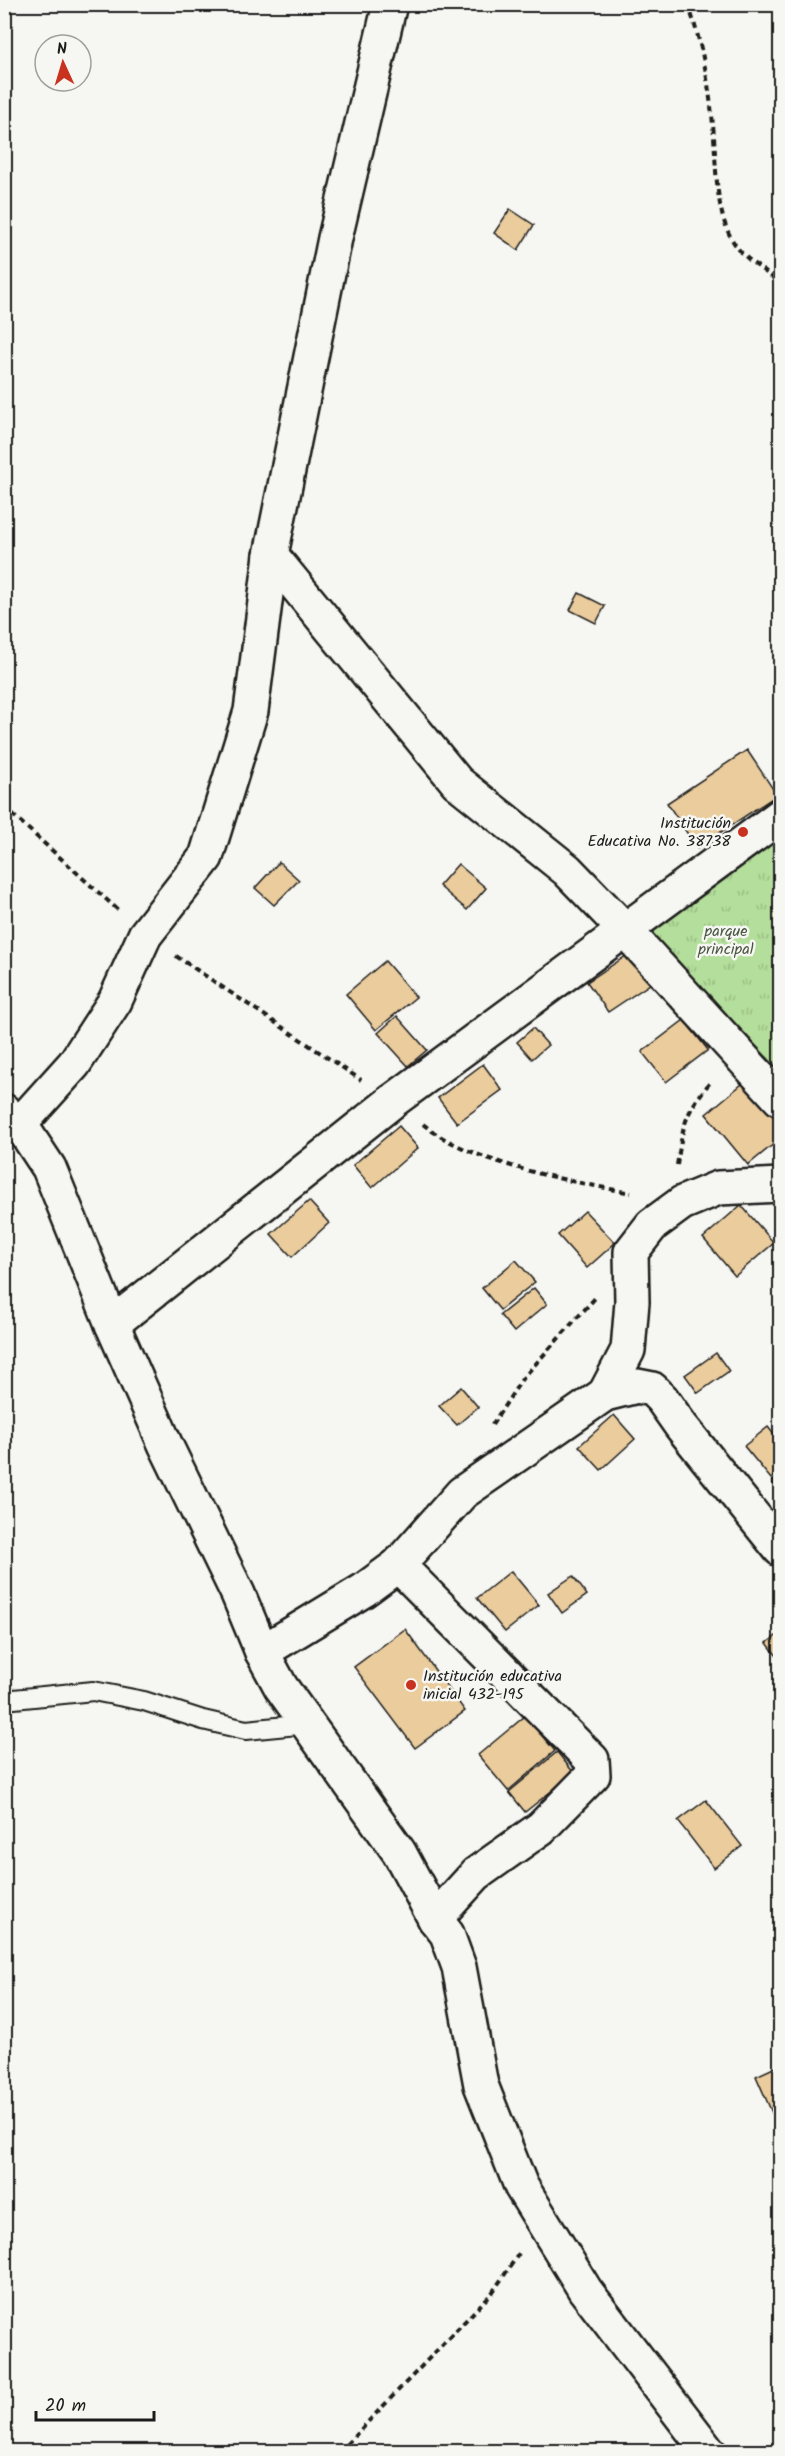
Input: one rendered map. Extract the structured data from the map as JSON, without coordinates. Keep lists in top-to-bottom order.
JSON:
{
  "parks": ["parque principal"],
  "places": ["Institución Educativa No. 38738", "Institución educativa inicial 432-195"],
  "scale_bar": "20 m",
  "north": "top"
}
